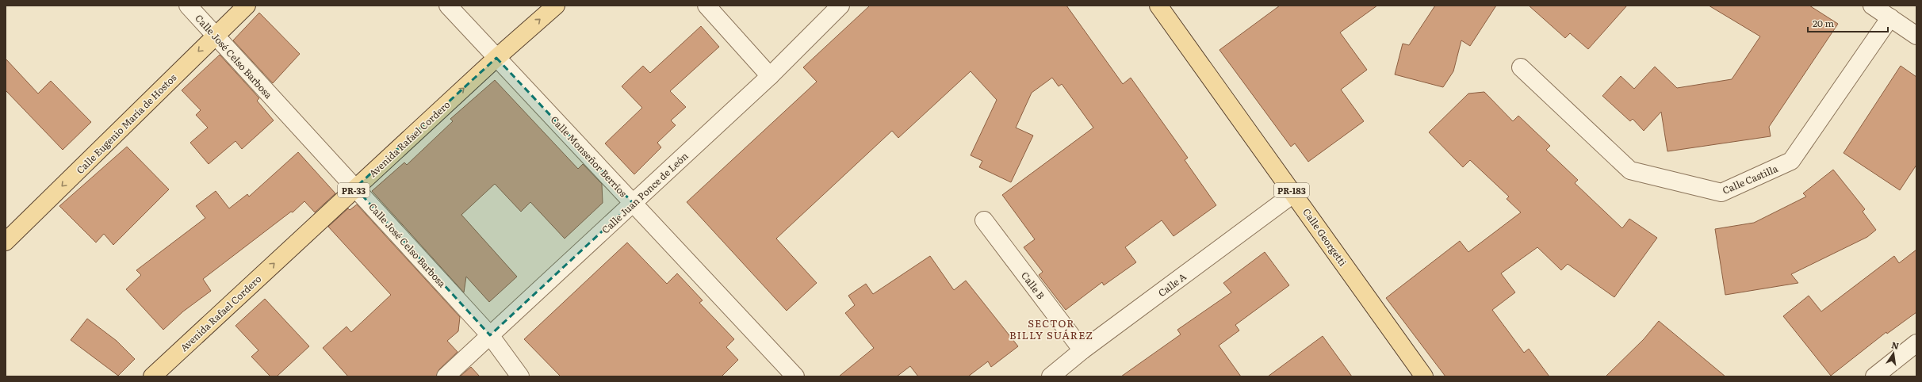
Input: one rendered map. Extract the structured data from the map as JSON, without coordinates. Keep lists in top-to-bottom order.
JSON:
{
  "streets": {
    "main road": [
      "Calle Eugenio María de Hostos",
      "Avenida Rafael Cordero",
      "PR-33",
      "PR-183",
      "Calle Georgetti"
    ],
    "street": [
      "Calle José Celso Barbosa",
      "Calle Monseñor Berríos",
      "Calle Castilla",
      "Calle Juan Ponce de León",
      "Calle A",
      "Calle B"
    ]
  },
  "crossings": [
    ["Calle José Celso Barbosa", "Calle Eugenio María de Hostos"],
    ["Calle José Celso Barbosa", "Avenida Rafael Cordero"],
    ["Calle José Celso Barbosa", "Calle Juan Ponce de León"],
    ["Avenida Rafael Cordero", "Calle Monseñor Berríos"],
    ["Calle Monseñor Berríos", "Calle Juan Ponce de León"],
    ["Calle Georgetti", "Calle A"],
    ["Calle A", "Calle B"]
  ],
  "one_way": ["Calle Eugenio María de Hostos", "Avenida Rafael Cordero"],
  "districts": ["SECTOR BILLY SUÁREZ"],
  "scale_bar": "20 m",
  "north": "top"
}
